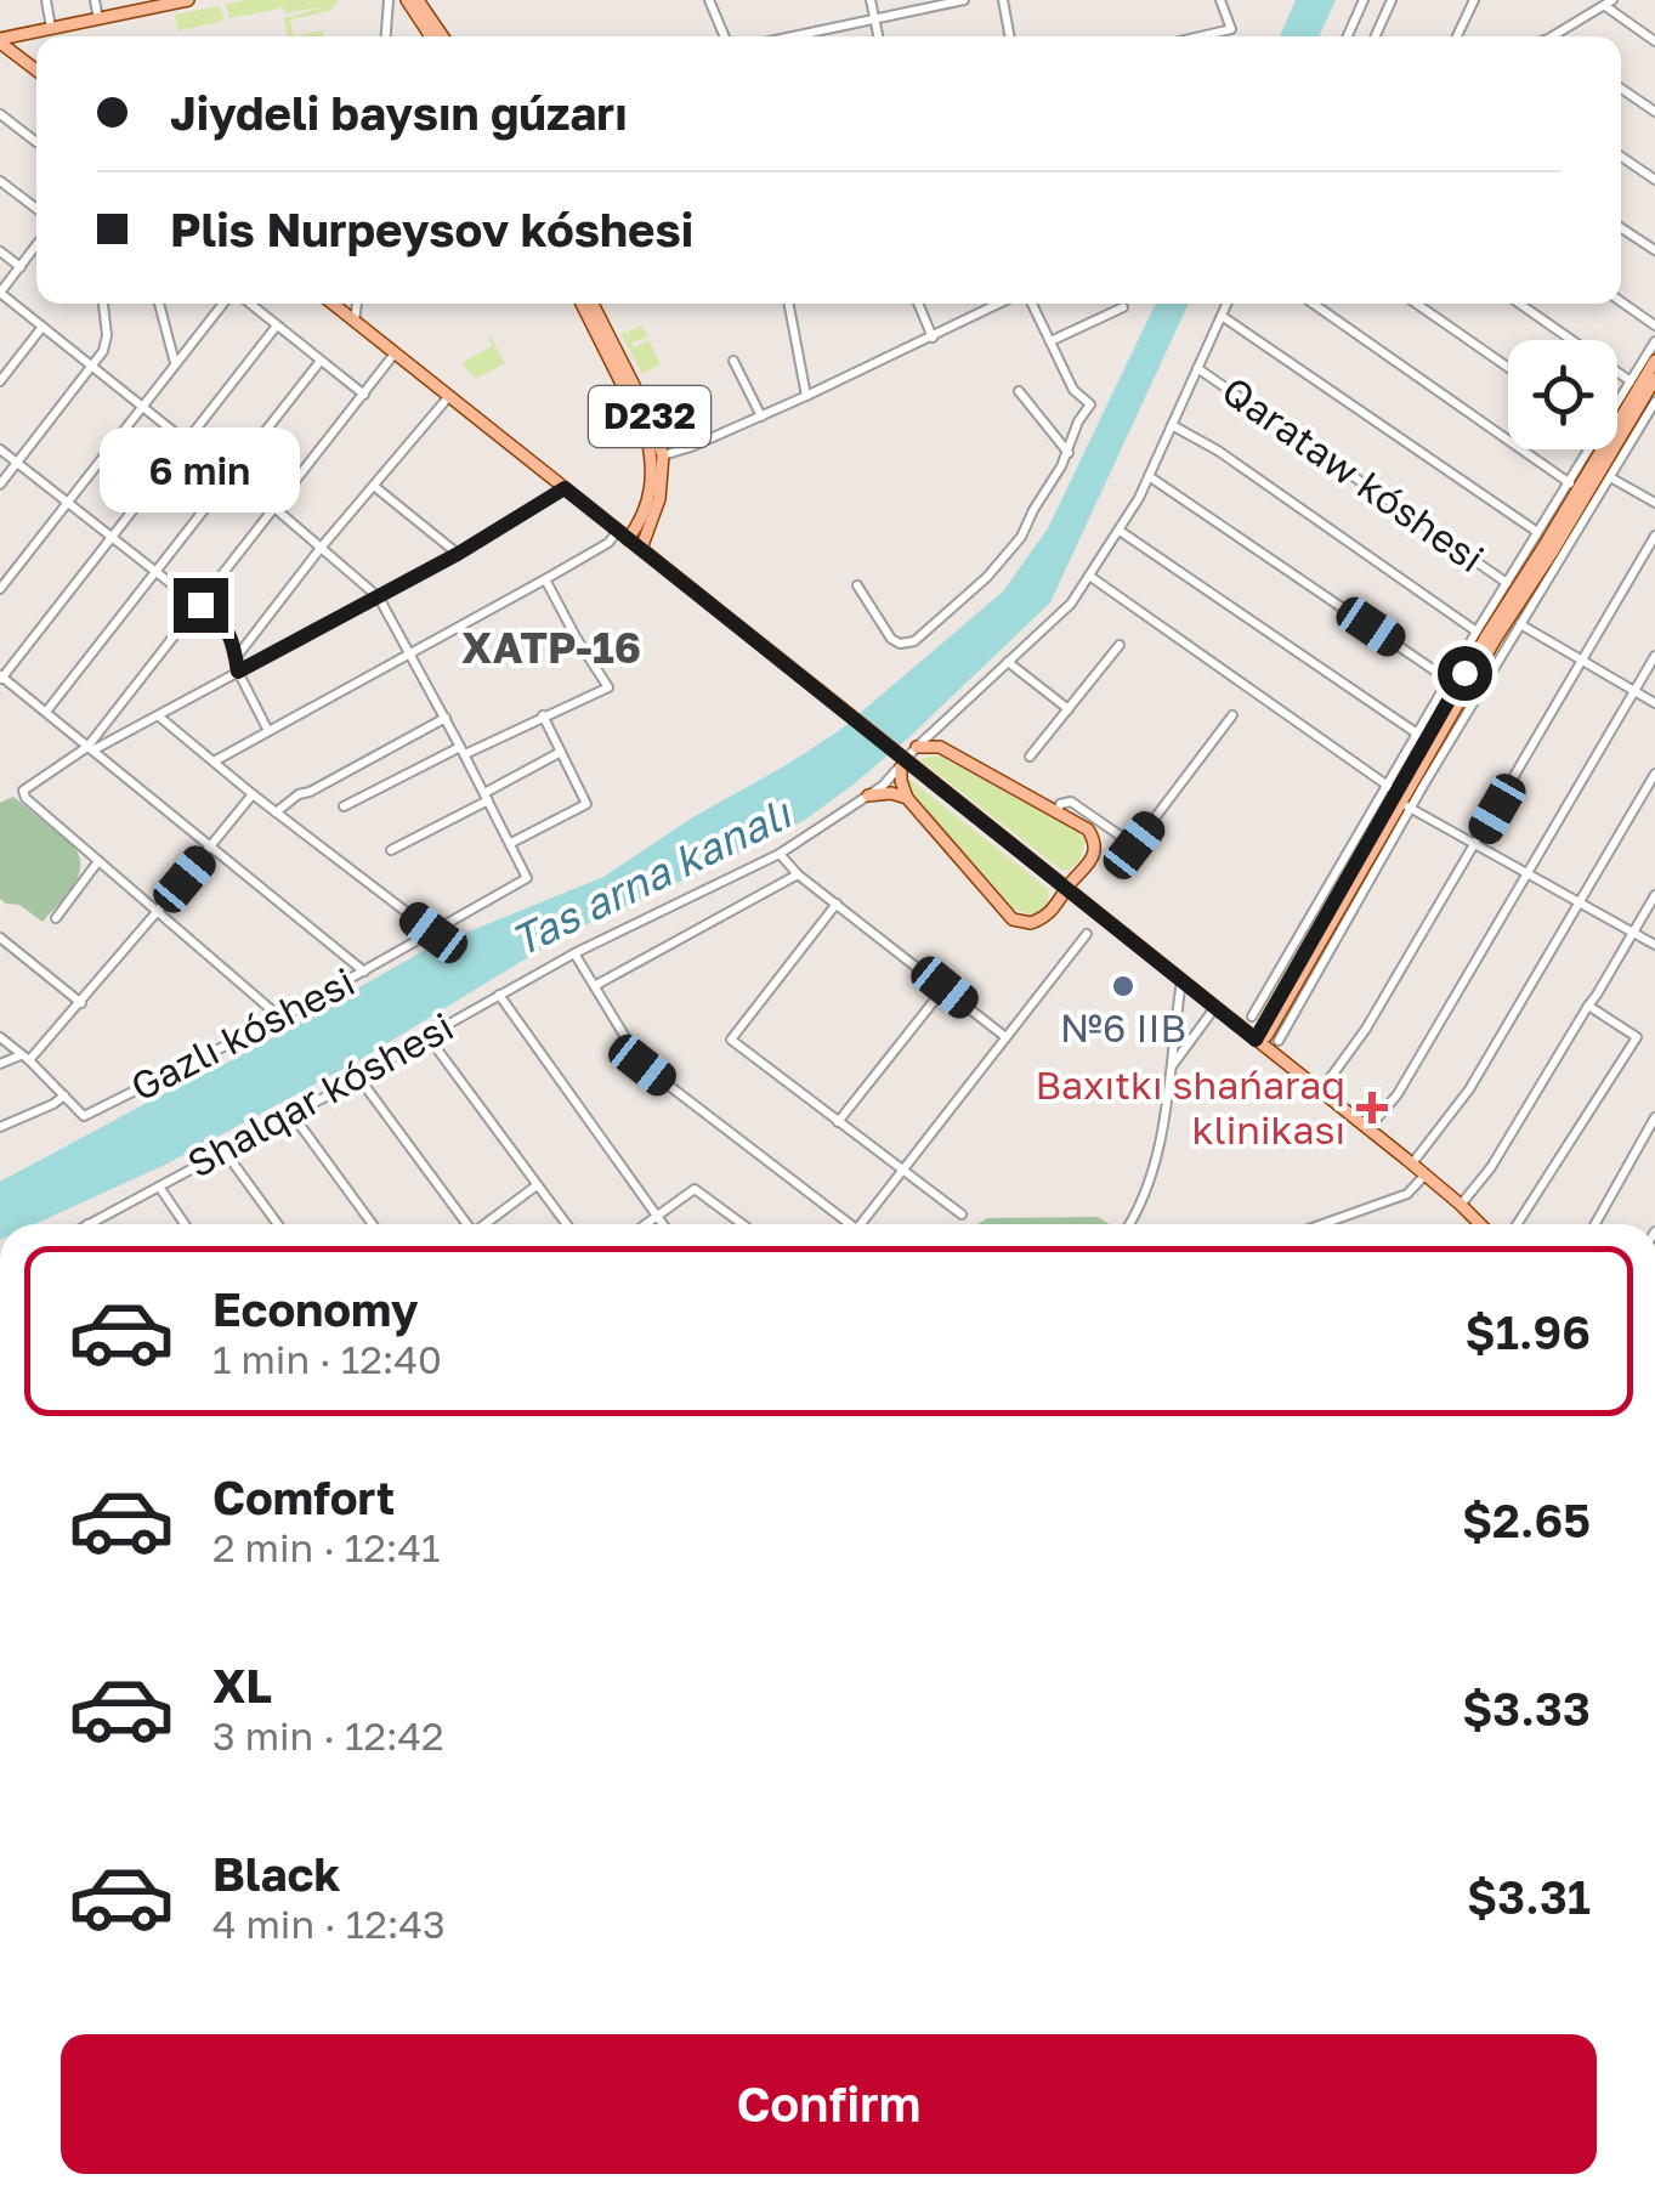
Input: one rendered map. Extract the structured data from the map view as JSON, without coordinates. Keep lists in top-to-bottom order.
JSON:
{
  "streets": {
    "main road": ["D232"],
    "street": ["Qarataw kóshesi", "Gazlı kóshesi", "Shalqar kóshesi"]
  },
  "districts": ["XATP-16"],
  "water": ["Tas arna kanalı"],
  "places": {
    "other": ["№6 IIB"],
    "health": ["Baxıtkı shańaraq klinikası"]
  },
  "page": {
    "banner": ["Jiydeli baysın gúzarı", "Plis Nurpeysov kóshesi"],
    "bubble": "6 min",
    "list": [
      {
        "name": "Economy",
        "note": "1 min · 12:40",
        "value": "$1.96"
      },
      {
        "name": "Comfort",
        "note": "2 min · 12:41",
        "value": "$2.65"
      },
      {
        "name": "XL",
        "note": "3 min · 12:42",
        "value": "$3.33"
      },
      {
        "name": "Black",
        "note": "4 min · 12:43",
        "value": "$3.31"
      }
    ],
    "buttons": "Confirm"
  }
}
